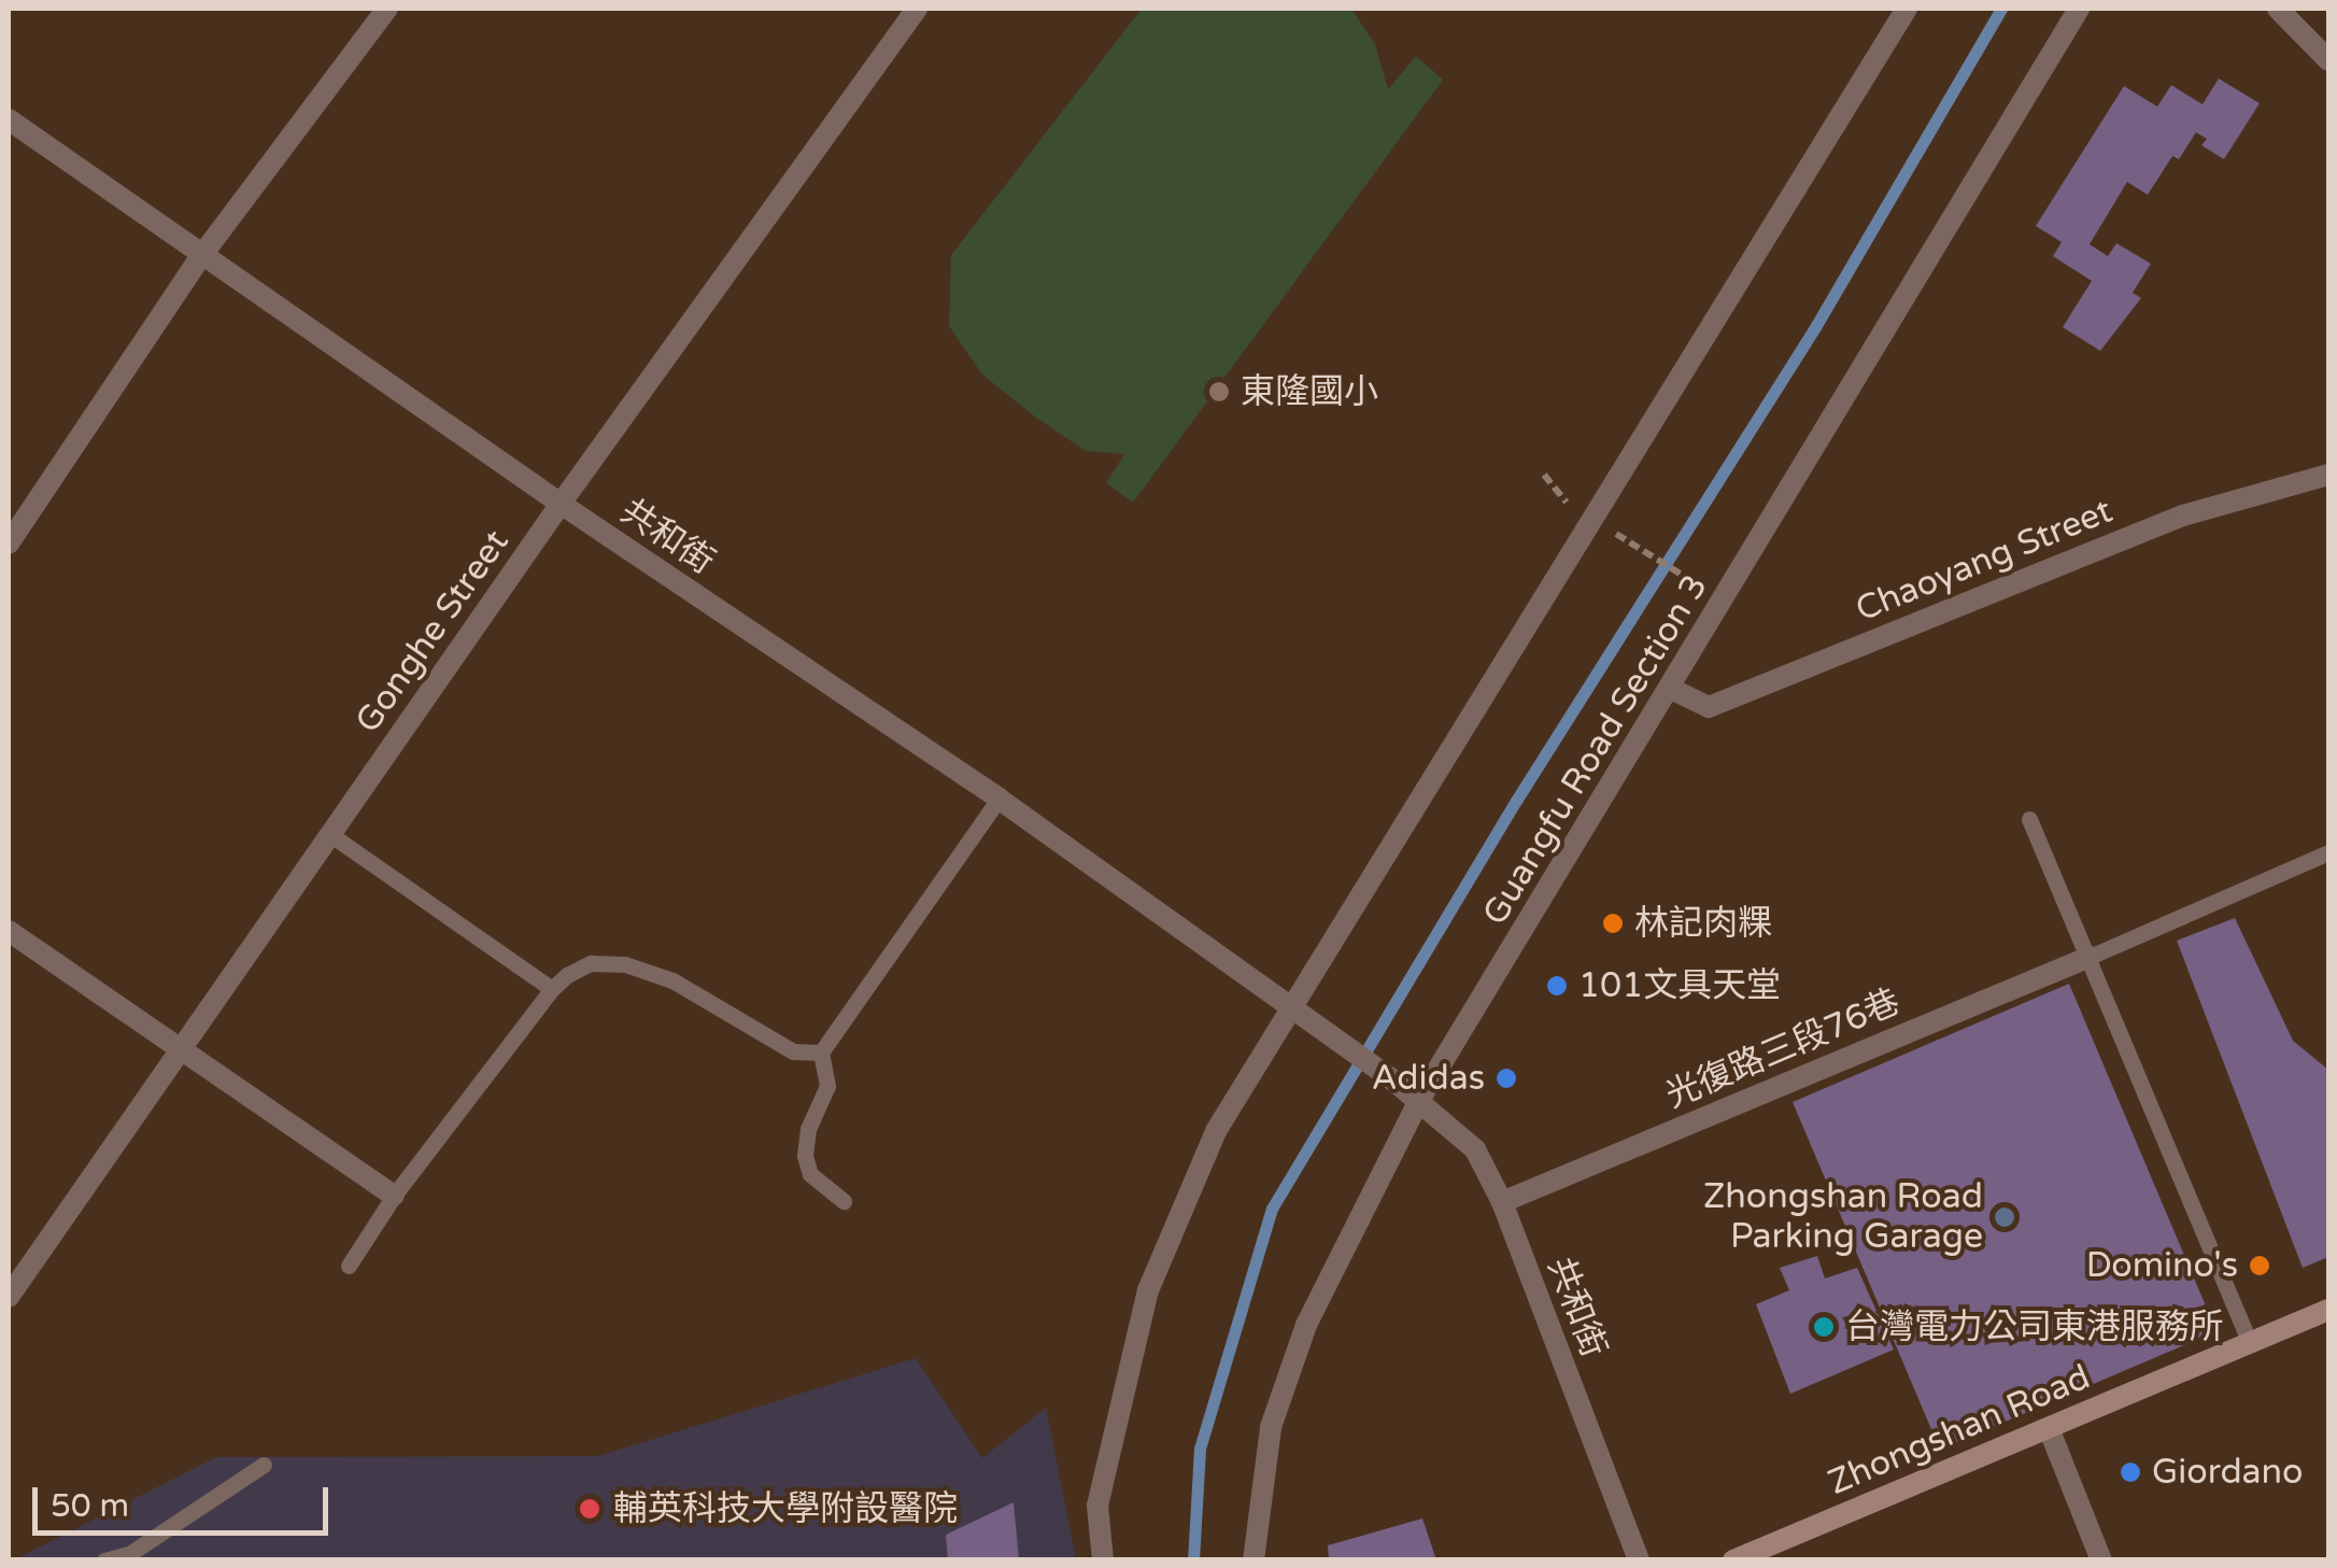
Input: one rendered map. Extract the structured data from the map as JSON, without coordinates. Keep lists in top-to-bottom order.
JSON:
{
  "streets": {
    "main road": ["Zhongshan Road"],
    "street": [
      "共和街",
      "Chaoyang Street",
      "Gonghe Street",
      "Guangfu Road Section 3",
      "光復路三段76巷"
    ]
  },
  "crossings": [
    ["共和街", "Gonghe Street"],
    ["共和街", "Guangfu Road Section 3"],
    ["共和街", "光復路三段76巷"],
    ["Chaoyang Street", "Guangfu Road Section 3"]
  ],
  "places": [
    "東隆國小",
    "林記肉粿",
    "101文具天堂",
    "Adidas",
    "Zhongshan Road Parking Garage",
    "Domino's",
    "台灣電力公司東港服務所",
    "Giordano",
    "輔英科技大學附設醫院"
  ],
  "scale_bar": "50 m"
}
